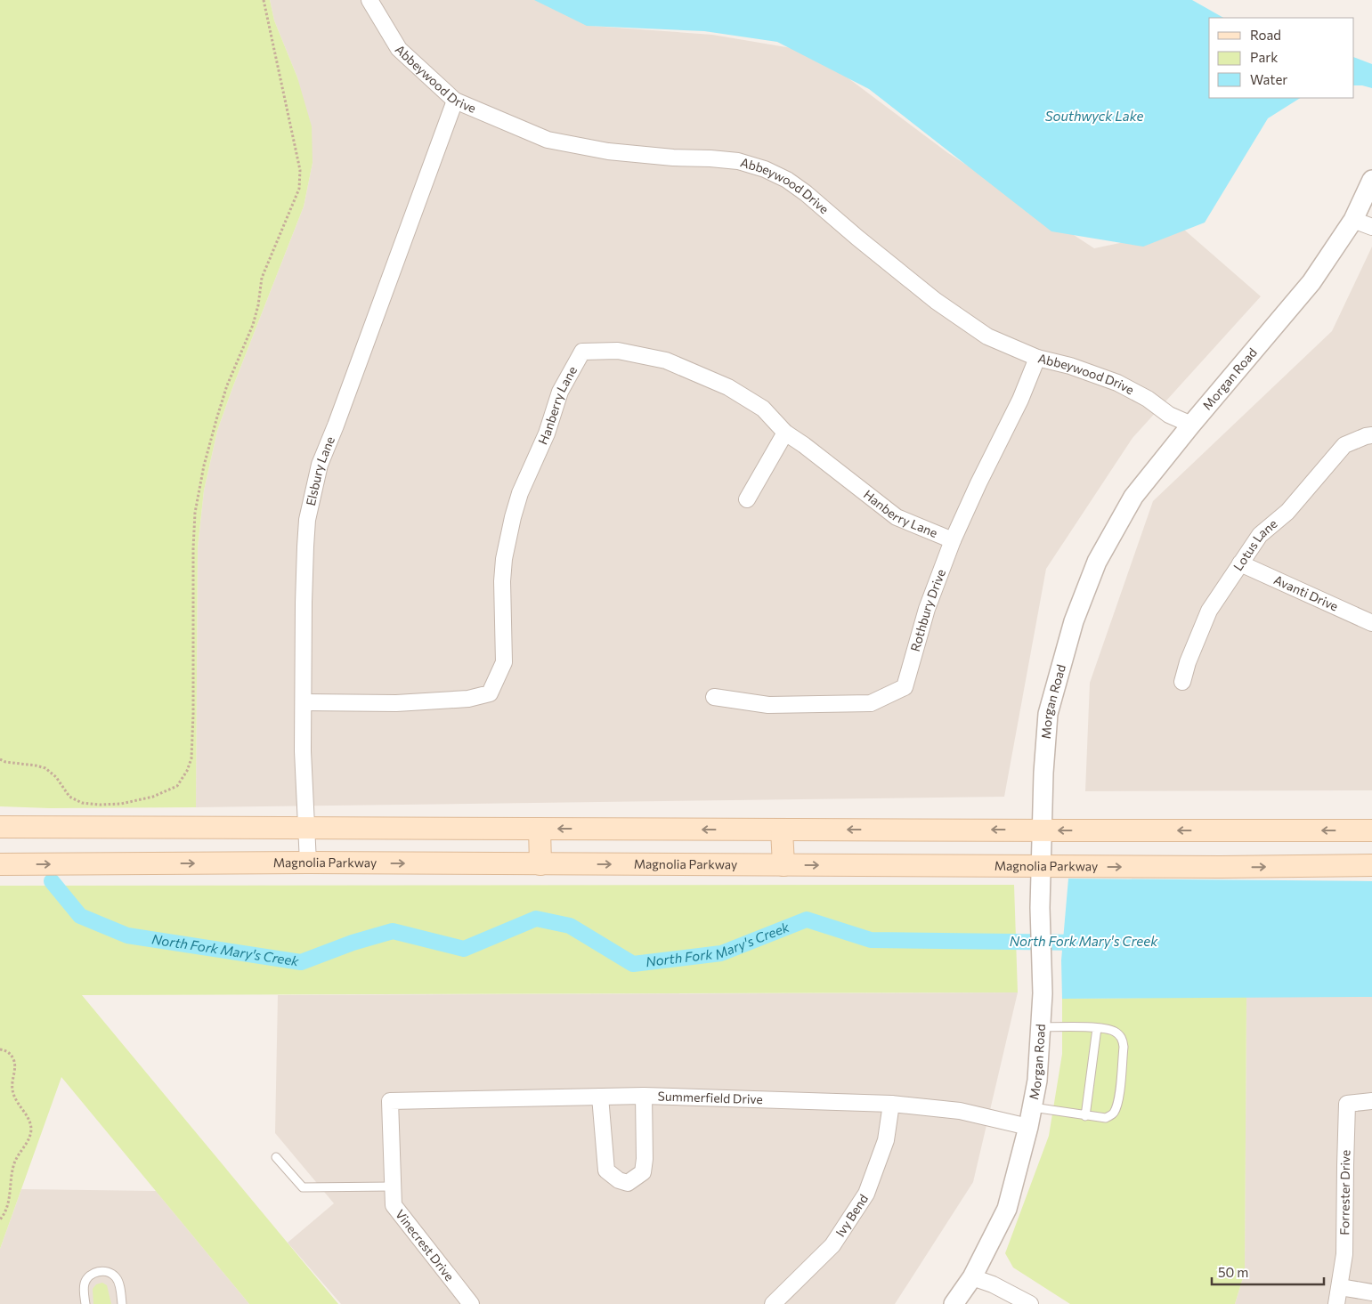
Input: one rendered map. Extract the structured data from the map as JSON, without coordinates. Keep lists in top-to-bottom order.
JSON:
{
  "streets": {
    "main road": ["Magnolia Parkway"],
    "street": [
      "Abbeywood Drive",
      "Morgan Road",
      "Hanberry Lane",
      "Elsbury Lane",
      "Lotus Lane",
      "Avanti Drive",
      "Rothbury Drive",
      "Summerfield Drive",
      "Forrester Drive",
      "Ivy Bend",
      "Vinecrest Drive"
    ]
  },
  "crossings": [
    ["Abbeywood Drive", "Morgan Road"],
    ["Abbeywood Drive", "Elsbury Lane"],
    ["Abbeywood Drive", "Rothbury Drive"],
    ["Morgan Road", "Magnolia Parkway"],
    ["Morgan Road", "Summerfield Drive"],
    ["Hanberry Lane", "Elsbury Lane"],
    ["Hanberry Lane", "Rothbury Drive"],
    ["Elsbury Lane", "Magnolia Parkway"],
    ["Lotus Lane", "Avanti Drive"],
    ["Summerfield Drive", "Ivy Bend"],
    ["Summerfield Drive", "Vinecrest Drive"]
  ],
  "water": ["Southwyck Lake", "North Fork Mary's Creek"],
  "legend": ["Road", "Park", "Water"],
  "scale_bar": "50 m"
}
